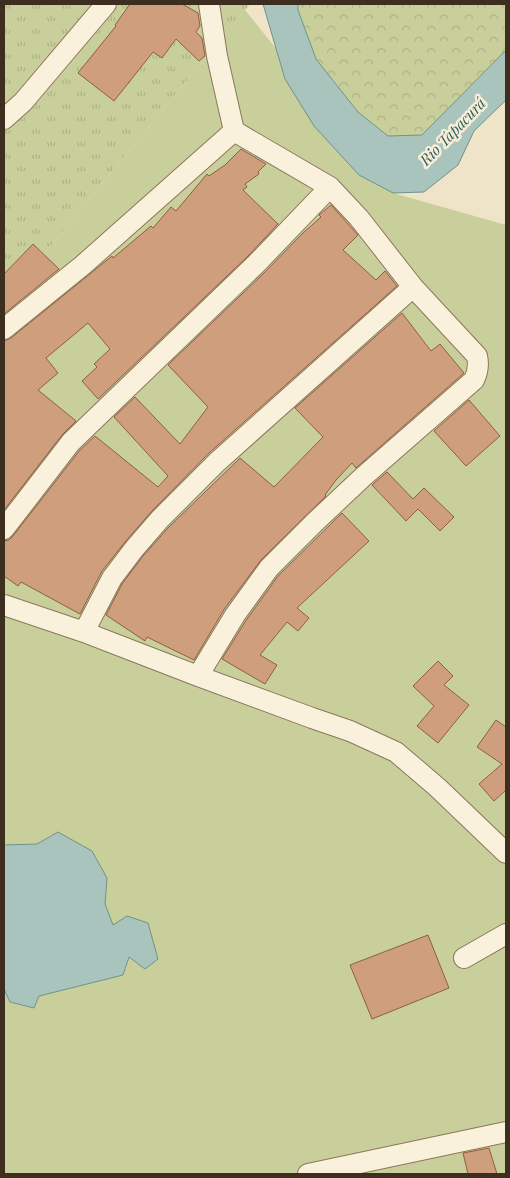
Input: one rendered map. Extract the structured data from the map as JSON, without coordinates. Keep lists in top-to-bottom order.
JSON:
{
  "water": ["Rio Tapacurá"]
}
